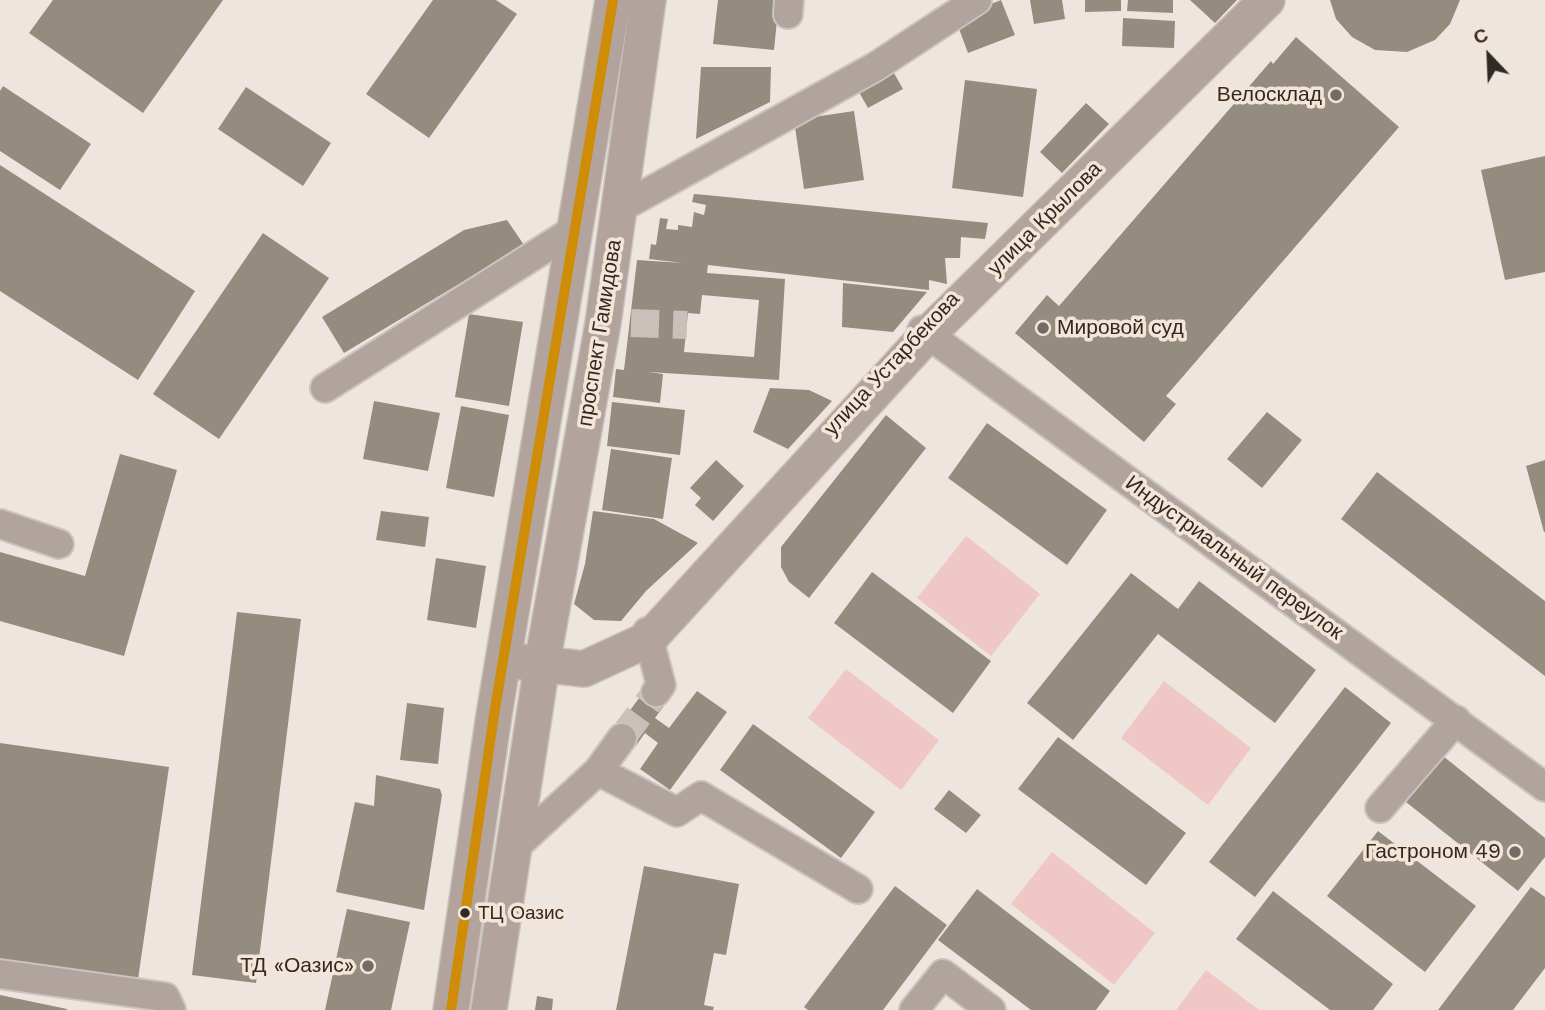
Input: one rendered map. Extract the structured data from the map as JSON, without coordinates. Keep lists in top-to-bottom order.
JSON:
{
  "streets": {
    "main road": ["улица Крылова", "проспект Гамидова", "улица Устарбекова"],
    "street": ["Индустриальный переулок"]
  },
  "crossings": [
    ["улица Крылова", "проспект Гамидова"],
    ["улица Крылова", "улица Устарбекова"],
    ["улица Крылова", "Индустриальный переулок"],
    ["улица Устарбекова", "Индустриальный переулок"]
  ],
  "places": [
    "Велосклад",
    "Мировой суд",
    "Гастроном 49",
    "ТЦ Оазис",
    "ТД «Оазис»"
  ],
  "north": "top left"
}
